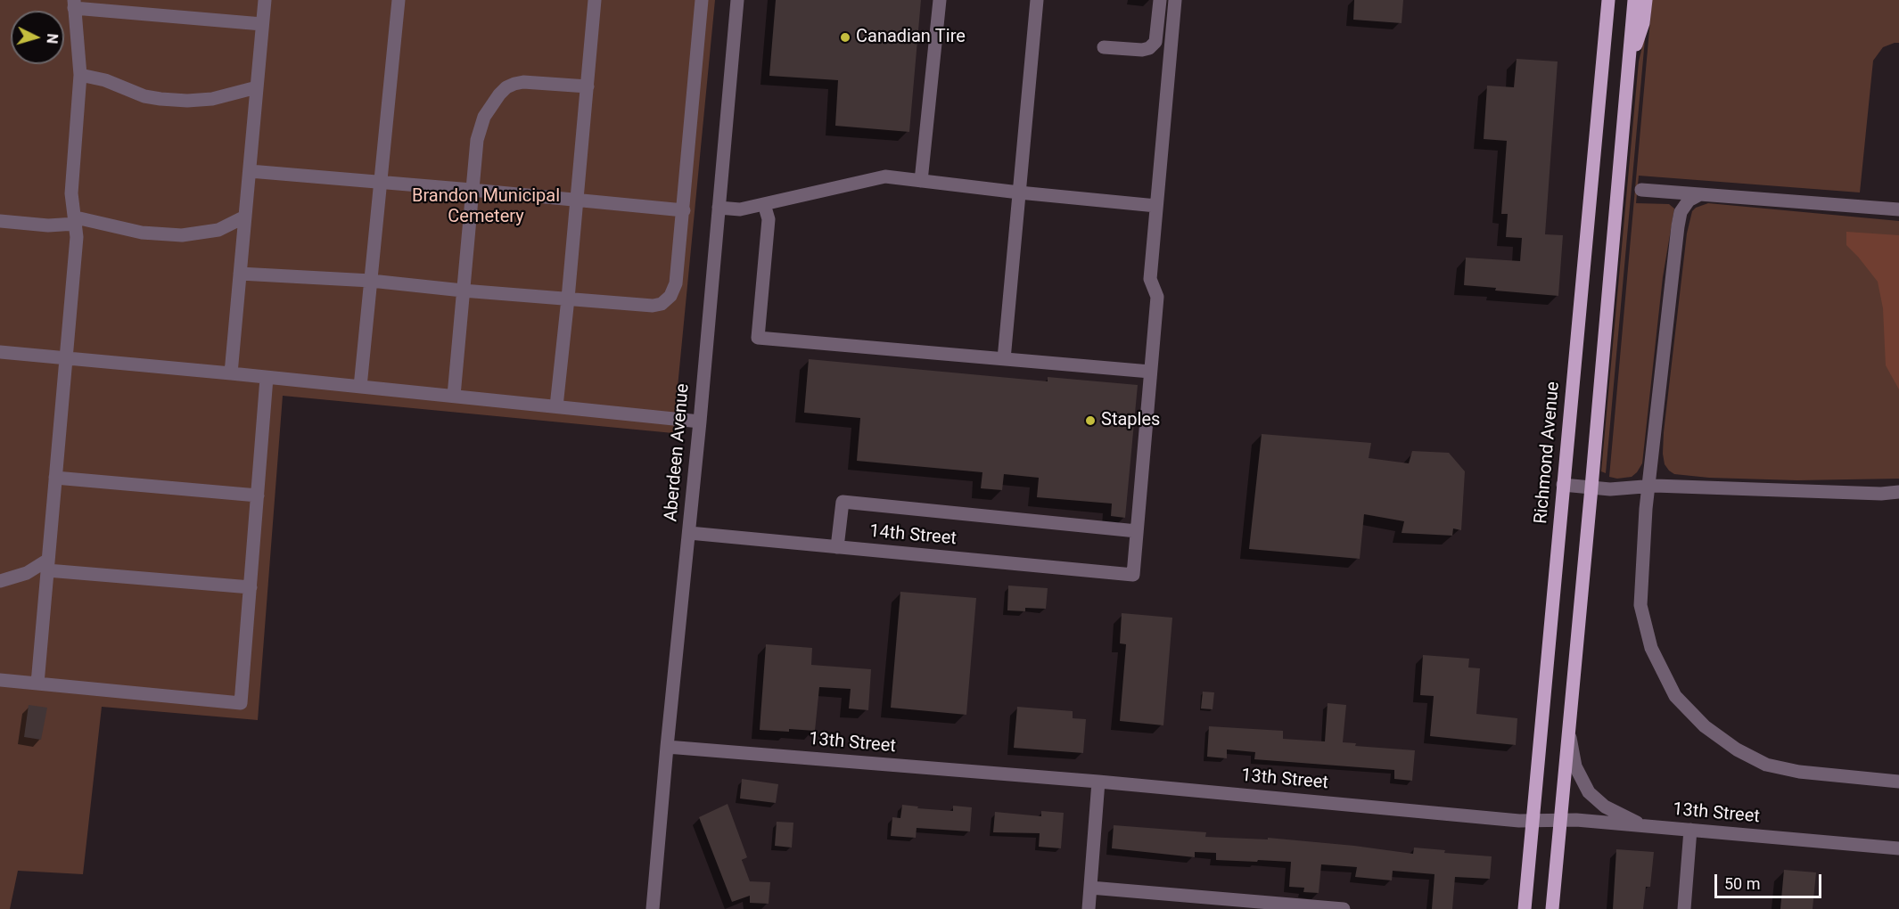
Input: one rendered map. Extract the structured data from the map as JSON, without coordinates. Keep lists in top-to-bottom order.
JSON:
{
  "streets": {
    "main road": ["Richmond Avenue"],
    "street": ["Aberdeen Avenue", "14th Street", "13th Street"]
  },
  "crossings": [
    ["Aberdeen Avenue", "14th Street"],
    ["Aberdeen Avenue", "13th Street"],
    ["Richmond Avenue", "13th Street"]
  ],
  "parks": ["Brandon Municipal Cemetery"],
  "places": ["Canadian Tire", "Staples"],
  "scale_bar": "50 m",
  "north": "right"
}
